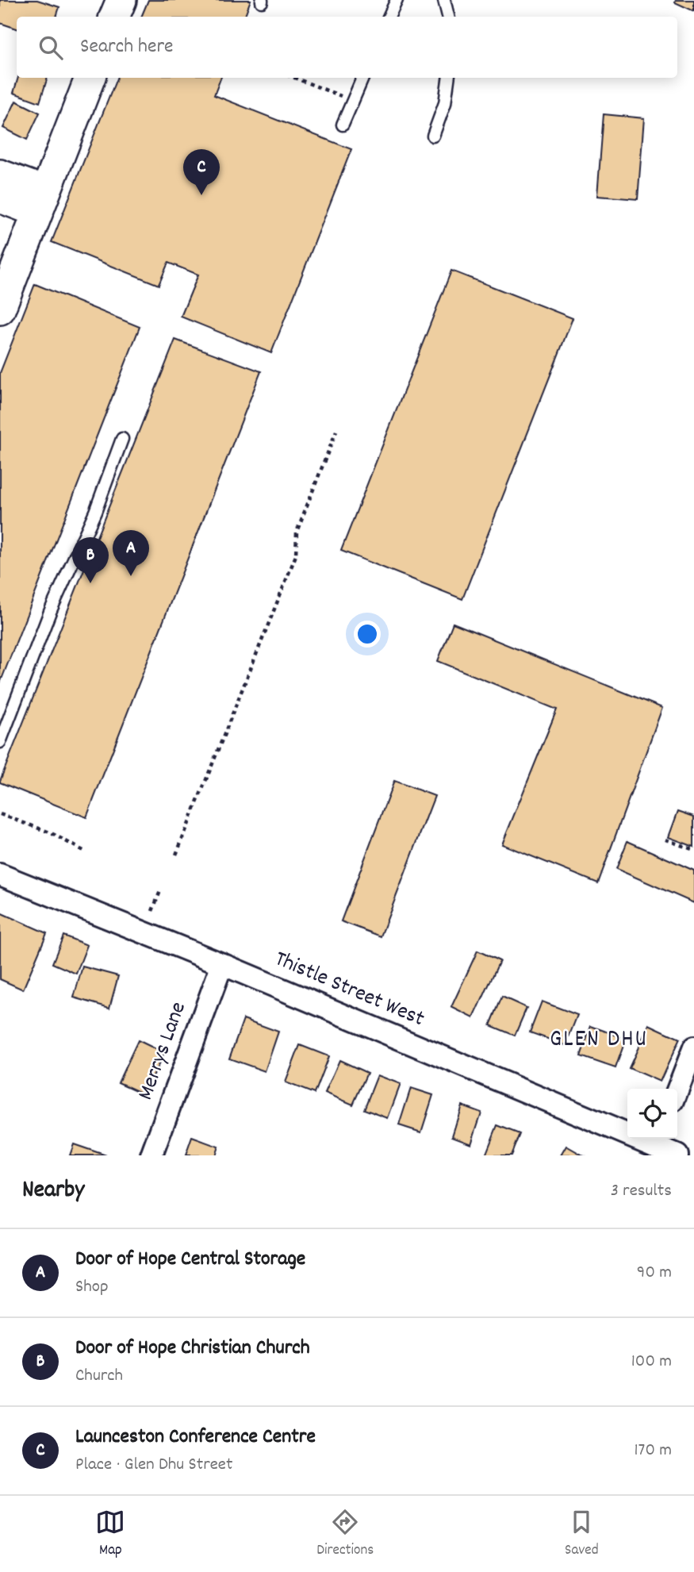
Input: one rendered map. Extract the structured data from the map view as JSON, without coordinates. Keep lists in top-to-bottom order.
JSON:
{
  "streets": {
    "street": ["Thistle Street West", "Merrys Lane"]
  },
  "crossings": [
    ["Thistle Street West", "Merrys Lane"]
  ],
  "districts": ["GLEN DHU"],
  "page": {
    "search": "Search here",
    "pins": ["C", "A", "B"],
    "heading": ["Nearby", "3 results"],
    "list": [
      {
        "mark": "A",
        "name": "Door of Hope Central Storage",
        "note": "Shop",
        "value": "90 m"
      },
      {
        "mark": "B",
        "name": "Door of Hope Christian Church",
        "note": "Church",
        "value": "100 m"
      },
      {
        "mark": "C",
        "name": "Launceston Conference Centre",
        "note": "Place · Glen Dhu Street",
        "value": "170 m"
      }
    ],
    "nav": ["Map", "Directions", "Saved"]
  }
}
